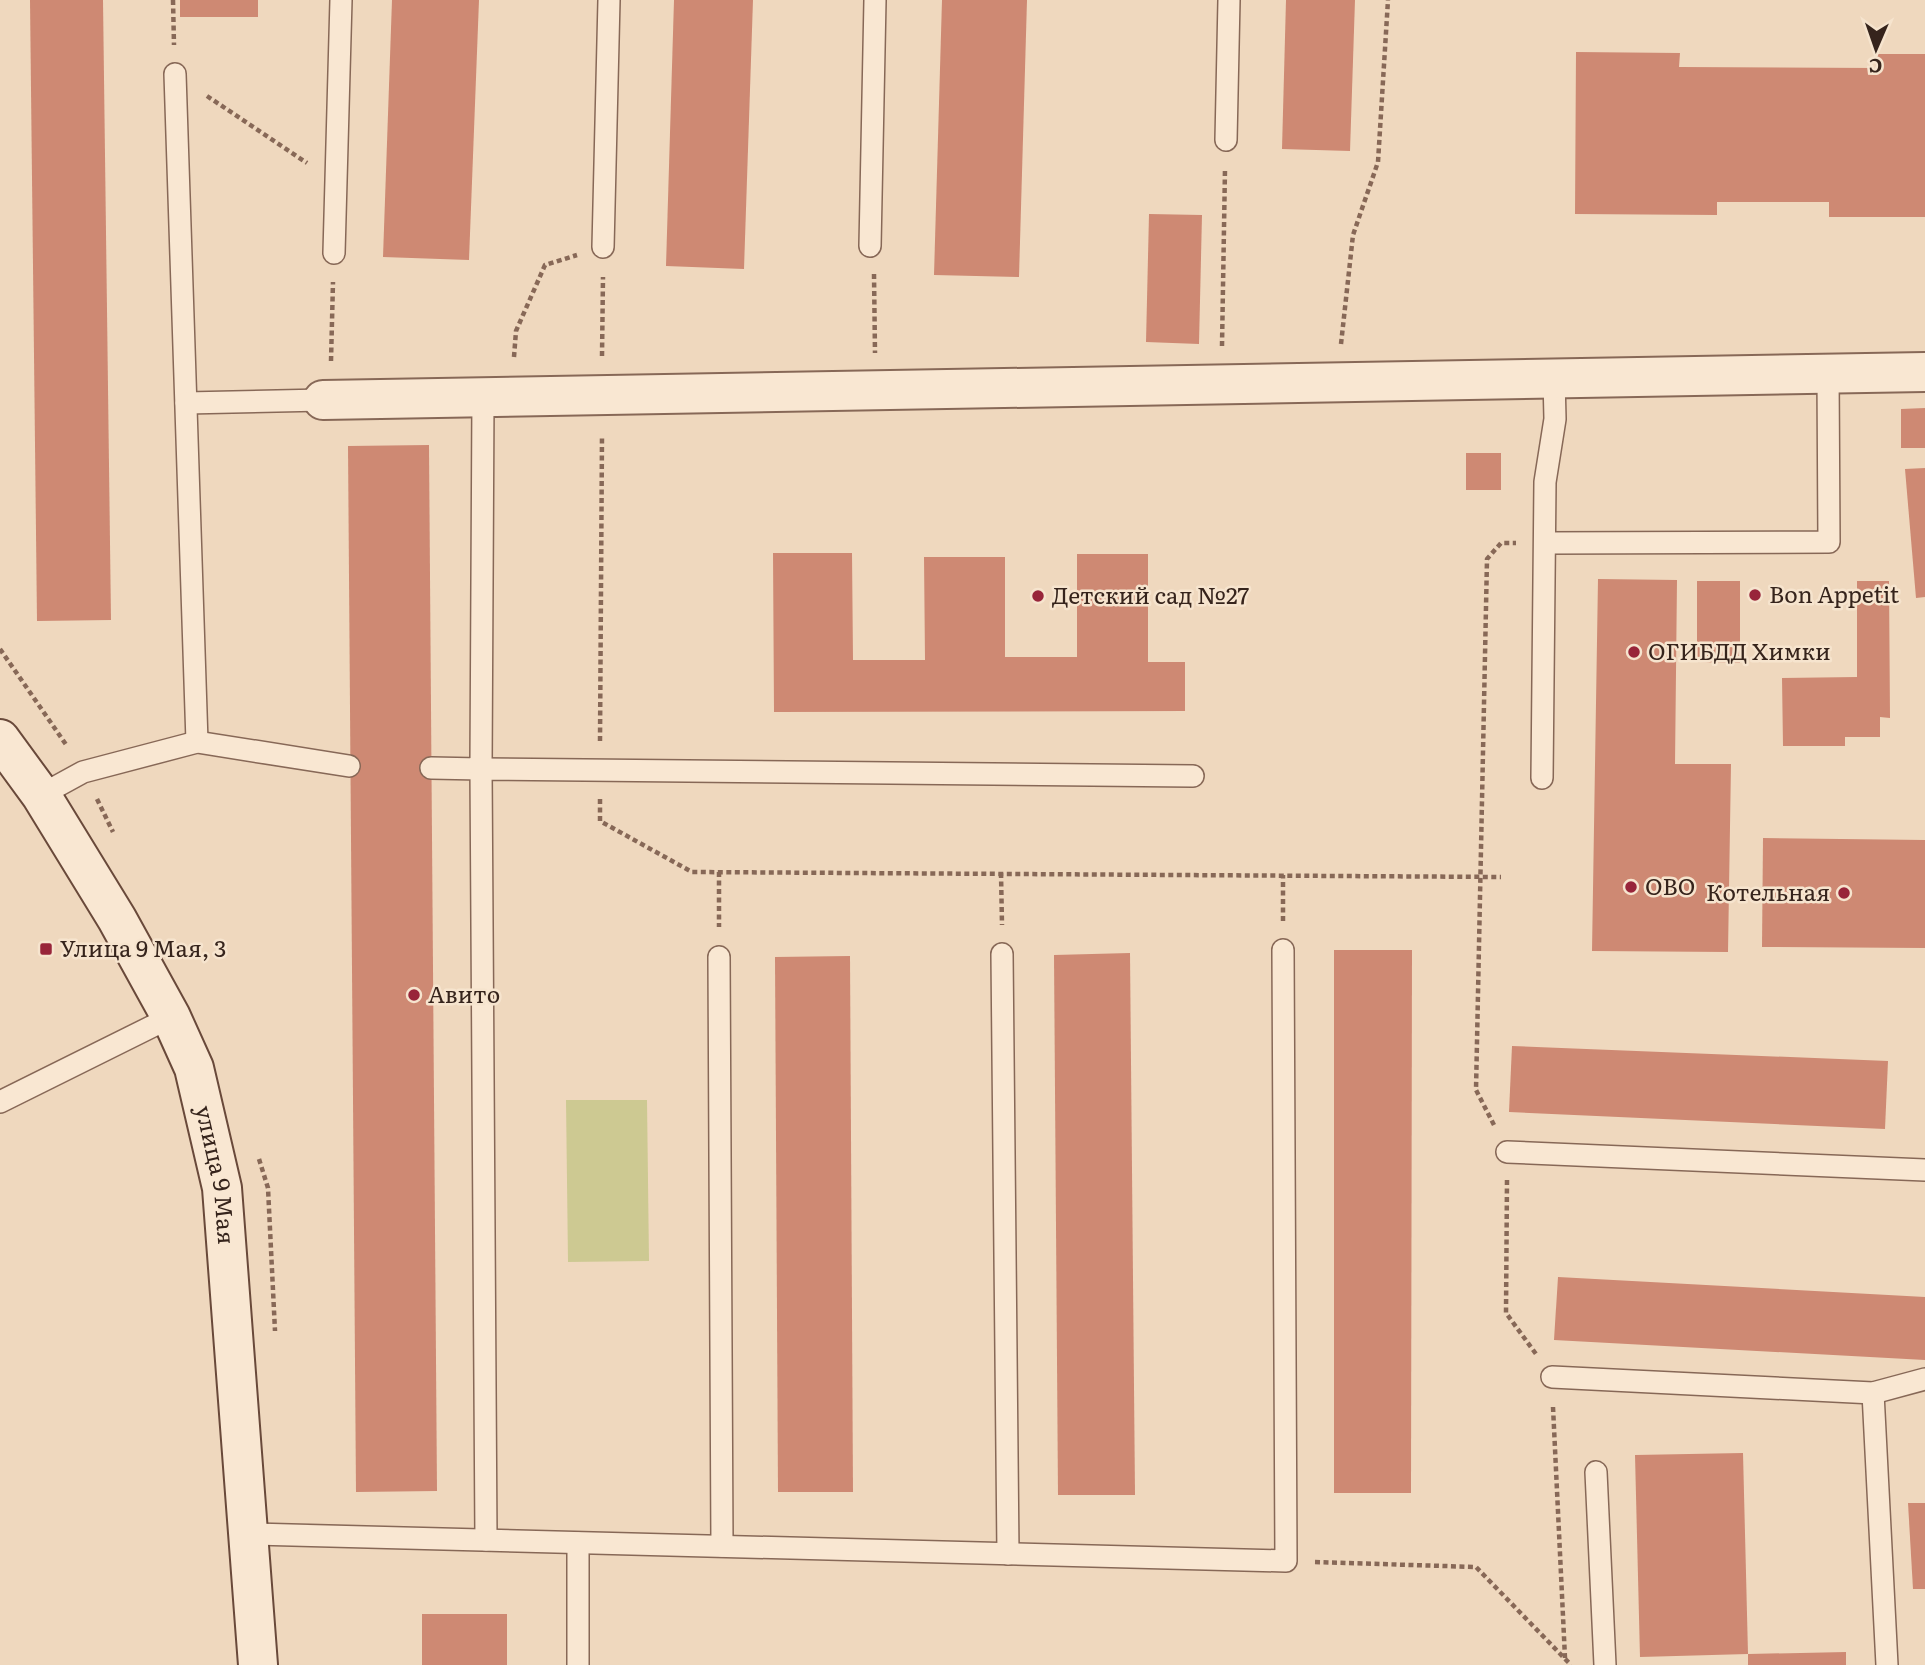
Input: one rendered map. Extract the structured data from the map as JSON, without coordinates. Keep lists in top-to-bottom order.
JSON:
{
  "streets": {
    "street": ["улица 9 Мая"]
  },
  "places": {
    "other": [
      "Bon Appetit",
      "Детский сад №27",
      "ОГИБДД Химки",
      "ОВО",
      "Котельная",
      "Авито"
    ],
    "transit": ["Улица 9 Мая, 3"]
  },
  "north": "bottom"
}
